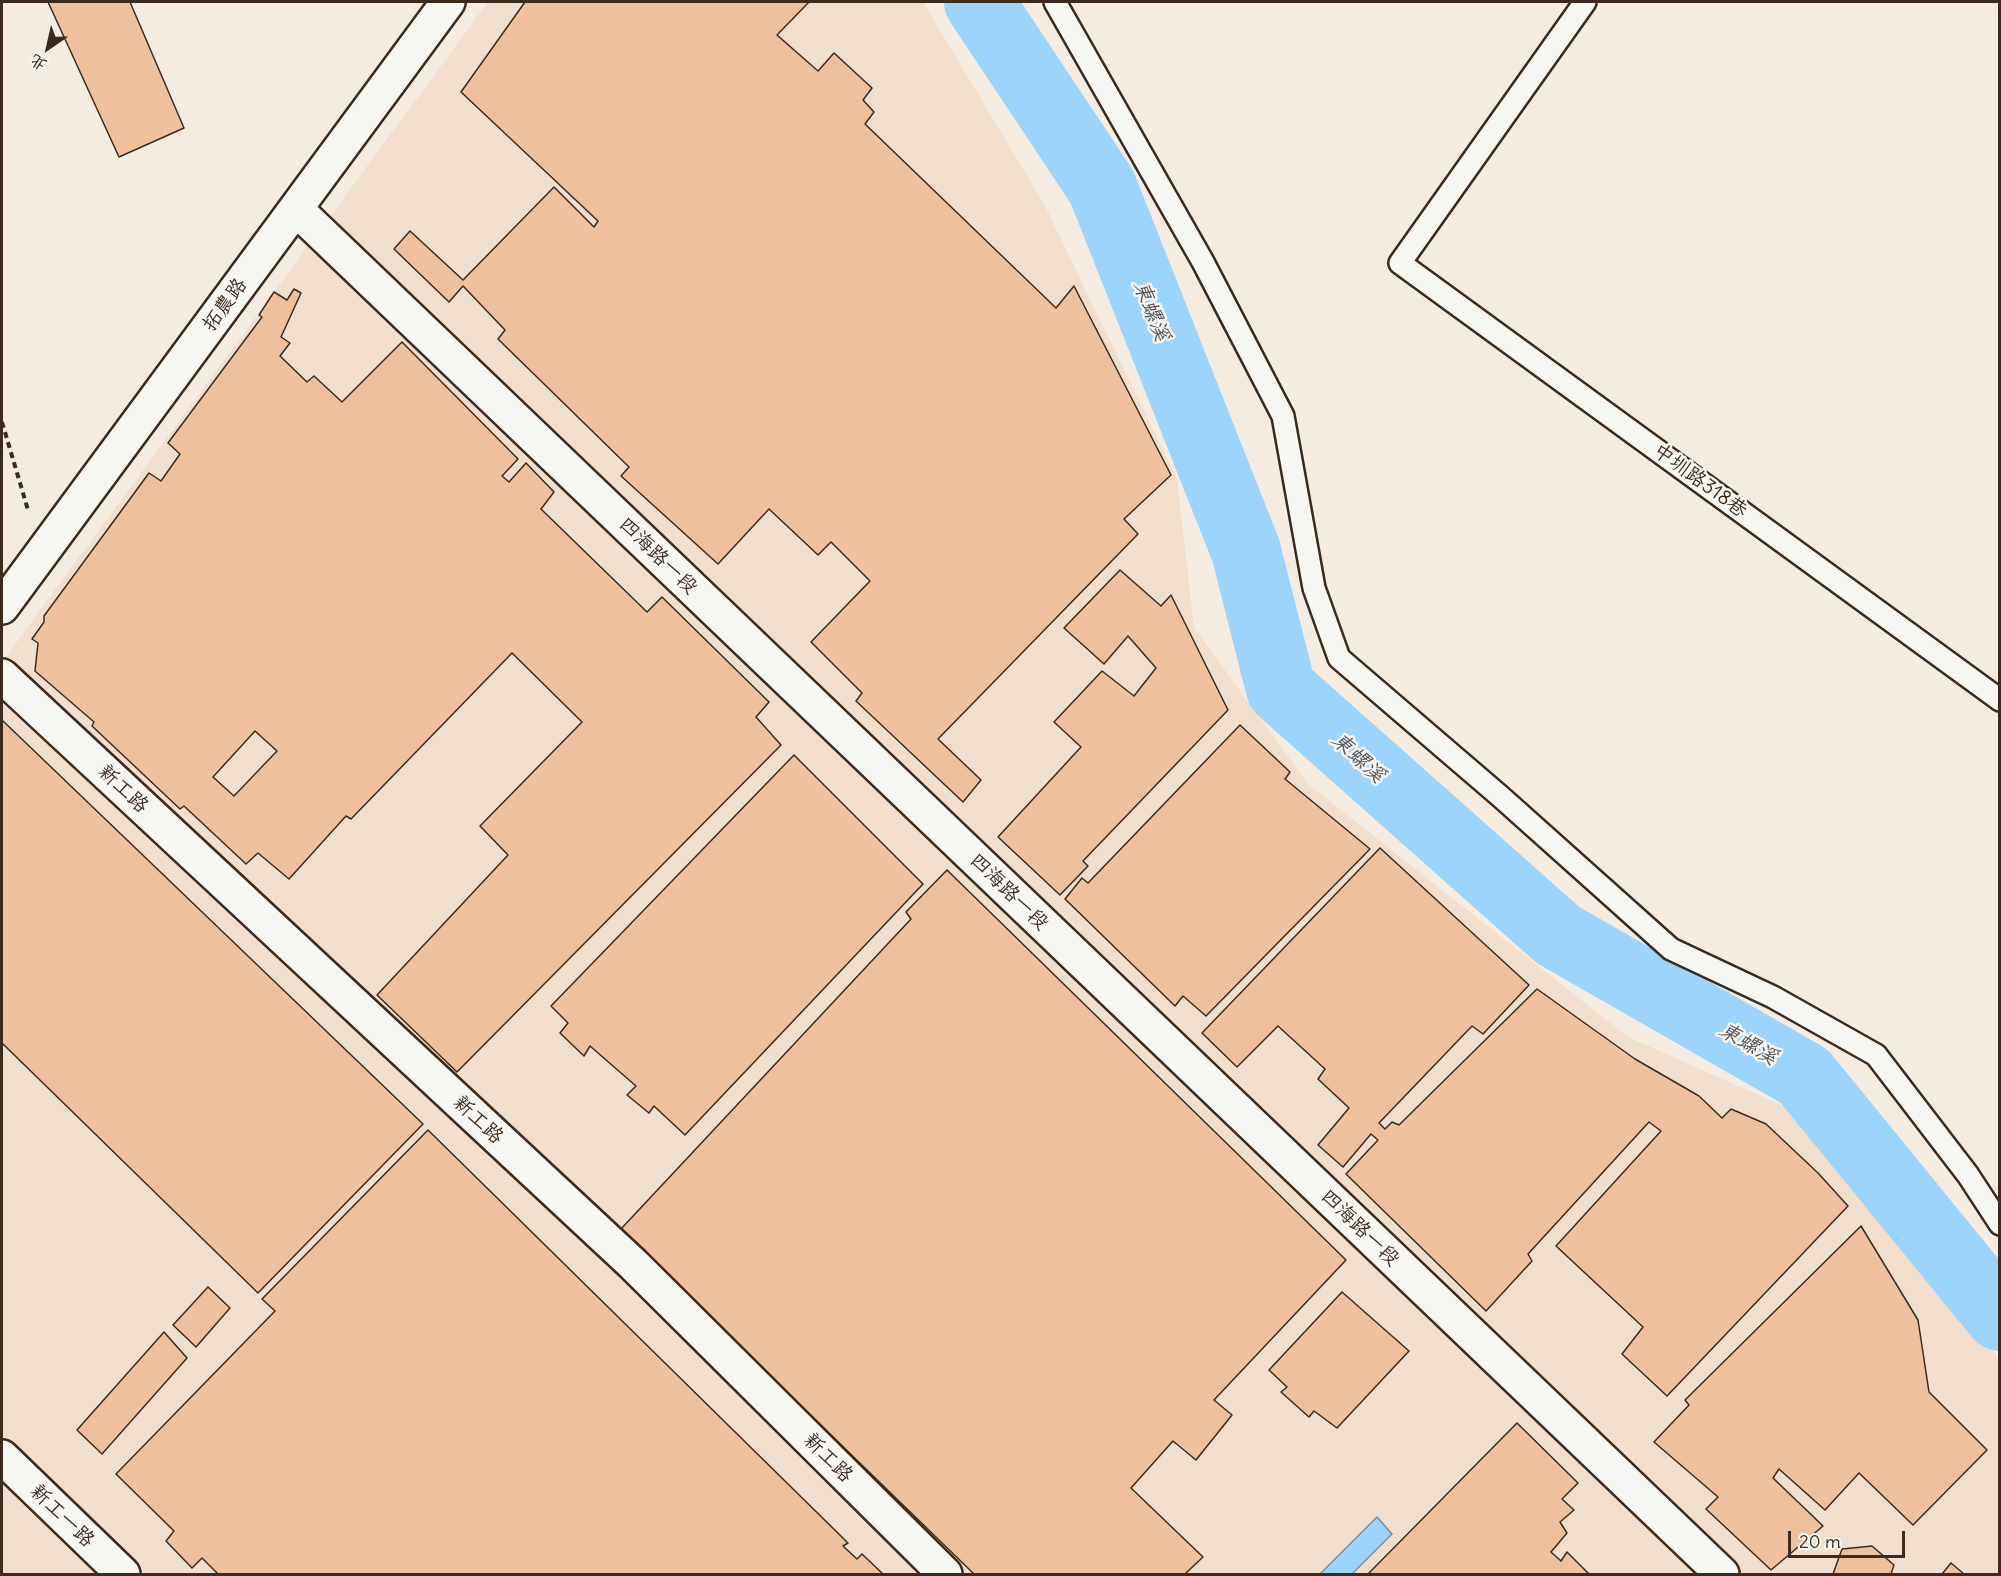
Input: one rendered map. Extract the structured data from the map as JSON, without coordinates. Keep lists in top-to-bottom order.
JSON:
{
  "streets": {
    "street": [
      "拓農路",
      "四海路一段",
      "新工路",
      "新工一路"
    ],
    "lane": ["中圳路318巷"]
  },
  "crossings": [
    ["拓農路", "四海路一段"]
  ],
  "water": ["東螺溪"],
  "scale_bar": "20 m",
  "north": "bottom left"
}
